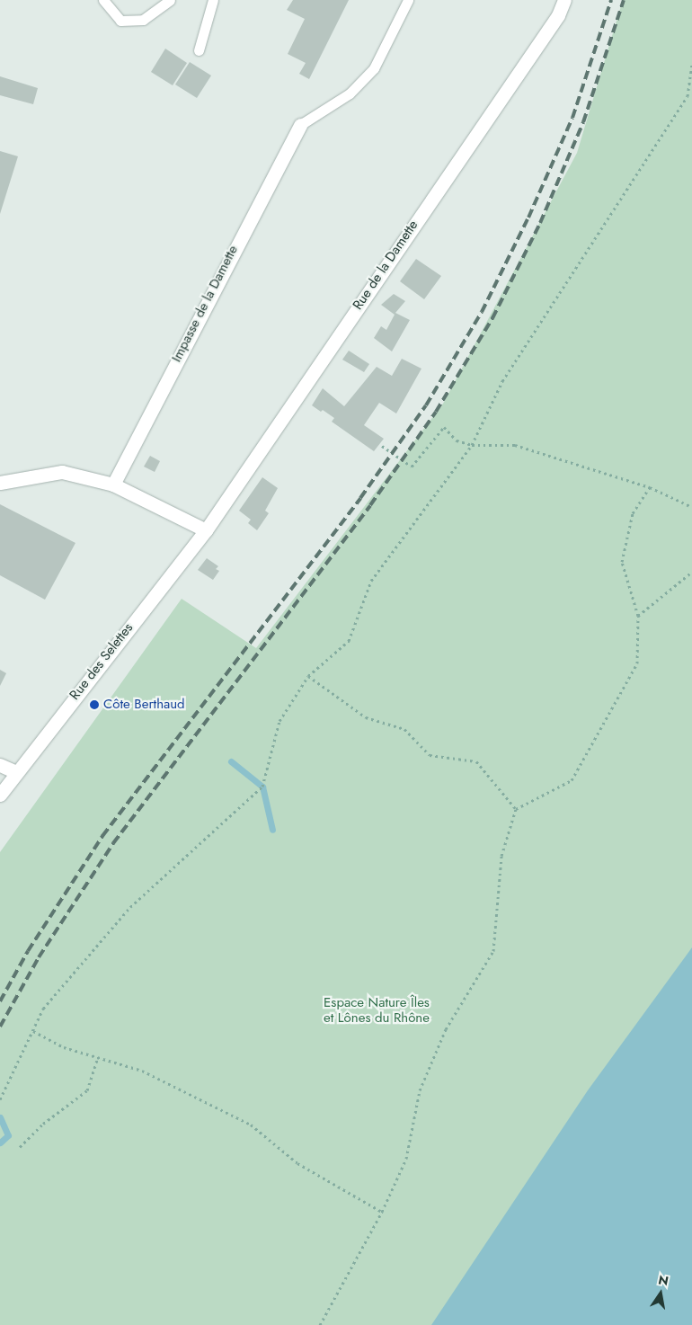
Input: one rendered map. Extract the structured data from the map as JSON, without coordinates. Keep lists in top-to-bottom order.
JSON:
{
  "streets": {
    "main road": ["Rue de la Damette", "Impasse de la Damette", "Rue des Selettes"]
  },
  "crossings": [
    ["Rue de la Damette", "Rue des Selettes"]
  ],
  "parks": ["Espace Nature Îles et Lônes du Rhône"],
  "places": ["Côte Berthaud"],
  "north": "top"
}
